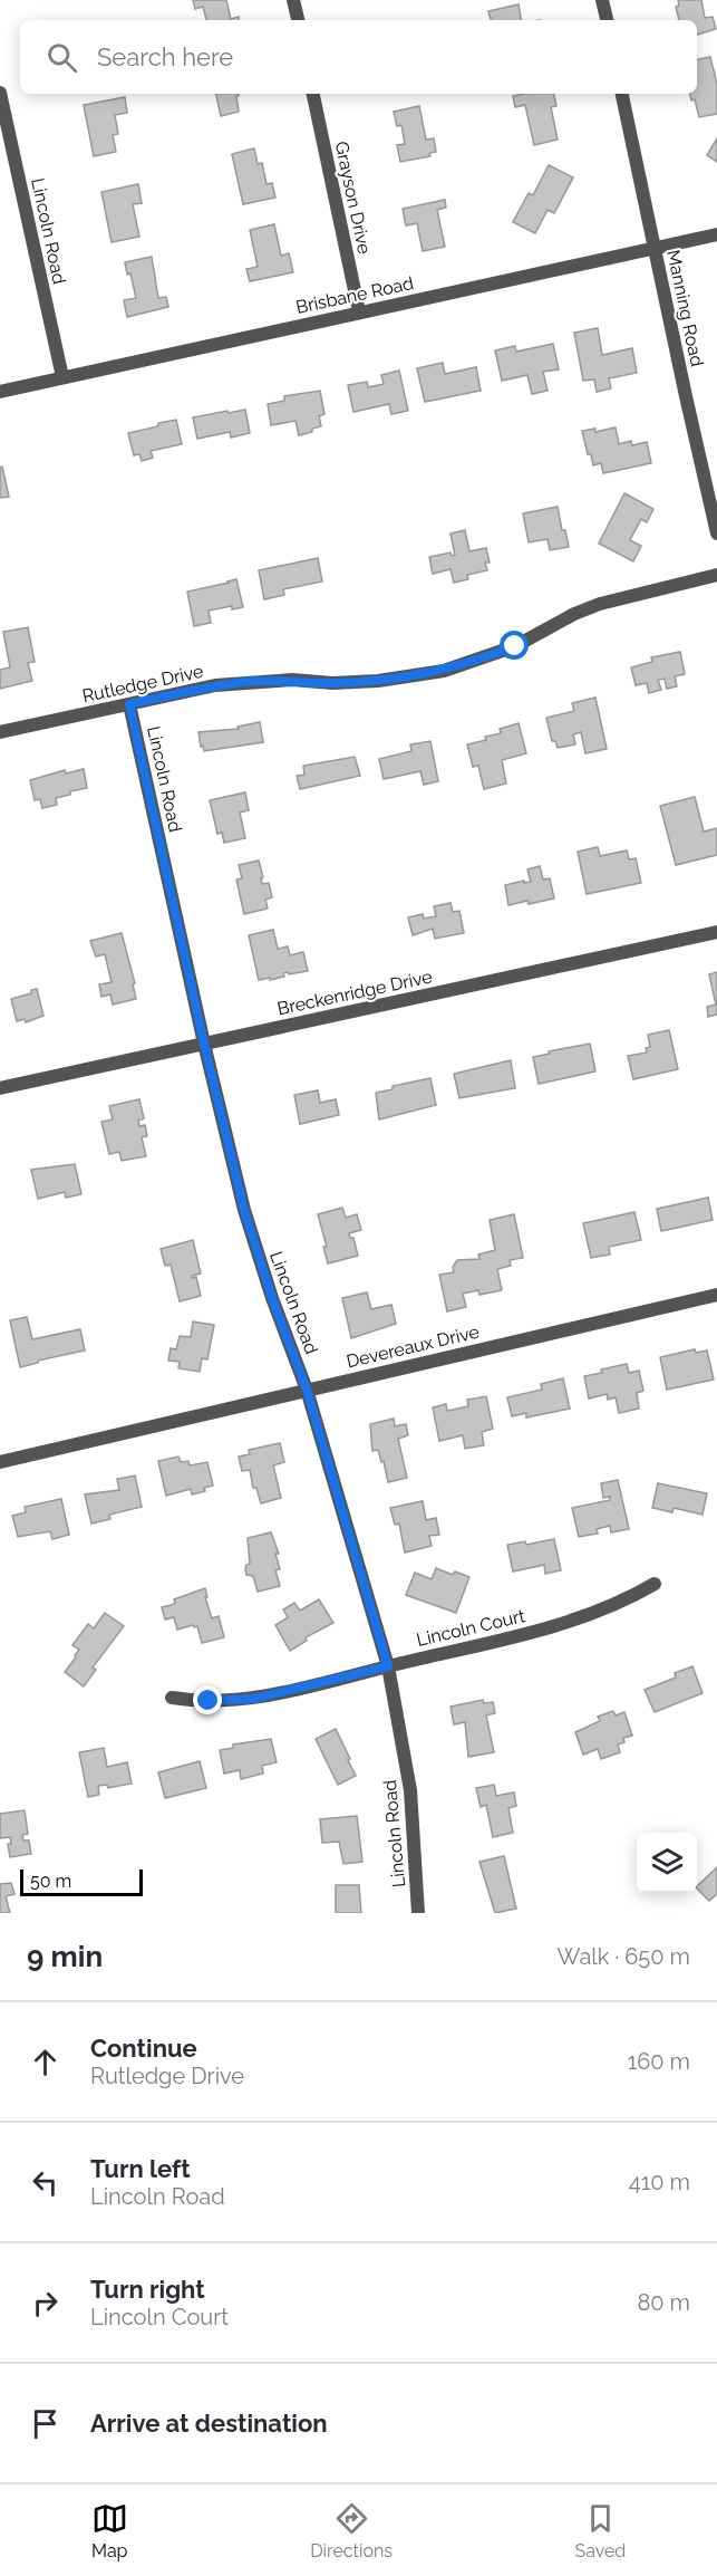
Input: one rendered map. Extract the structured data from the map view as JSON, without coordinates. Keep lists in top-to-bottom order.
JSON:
{
  "streets": {
    "street": [
      "Grayson Drive",
      "Lincoln Road",
      "Brisbane Road",
      "Manning Road",
      "Rutledge Drive",
      "Breckenridge Drive",
      "Devereaux Drive",
      "Lincoln Court"
    ]
  },
  "crossings": [
    ["Grayson Drive", "Brisbane Road"],
    ["Lincoln Road", "Brisbane Road"],
    ["Lincoln Road", "Rutledge Drive"],
    ["Lincoln Road", "Breckenridge Drive"],
    ["Lincoln Road", "Devereaux Drive"],
    ["Lincoln Road", "Lincoln Court"],
    ["Brisbane Road", "Manning Road"]
  ],
  "scale_bar": "50 m",
  "page": {
    "search": "Search here",
    "scale": "50 m",
    "heading": ["9 min", "Walk · 650 m"],
    "list": [
      ["Continue", "Rutledge Drive", "160 m"],
      ["Turn left", "Lincoln Road", "410 m"],
      ["Turn right", "Lincoln Court", "80 m"],
      "Arrive at destination"
    ],
    "nav": ["Map", "Directions", "Saved"]
  }
}
